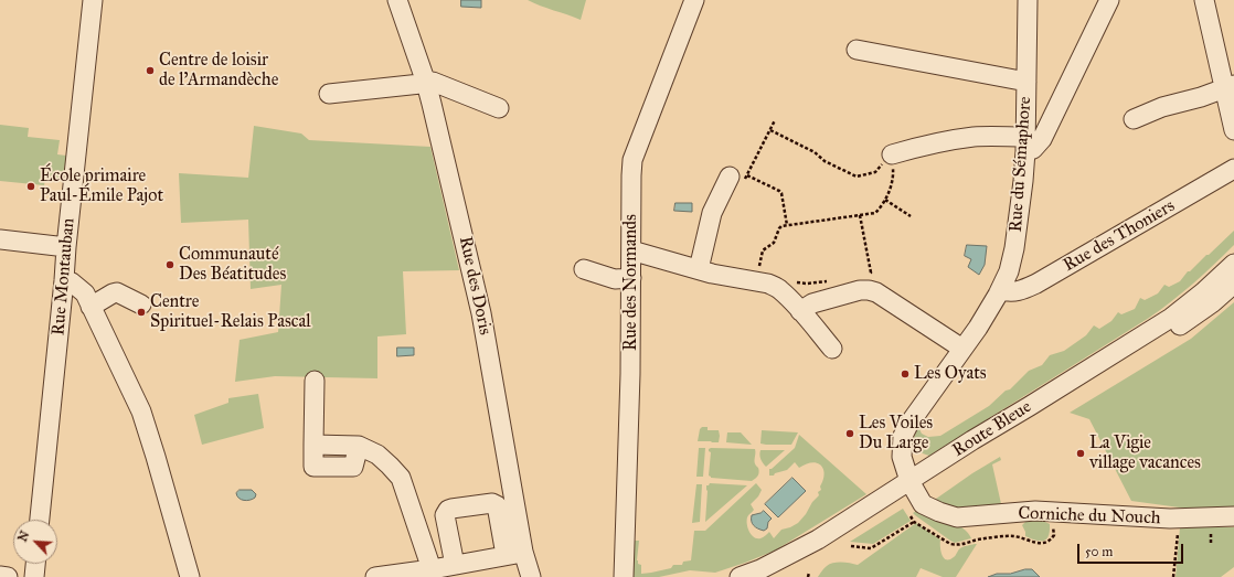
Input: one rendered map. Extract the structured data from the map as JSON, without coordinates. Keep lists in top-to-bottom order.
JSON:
{
  "streets": {
    "street": [
      "Rue du Sémaphore",
      "Rue des Thoniers",
      "Rue Montauban",
      "Rue des Normands",
      "Rue des Doris",
      "Route Bleue",
      "Corniche du Nouch"
    ]
  },
  "crossings": [
    ["Rue du Sémaphore", "Rue des Thoniers"],
    ["Rue du Sémaphore", "Route Bleue"],
    ["Rue du Sémaphore", "Corniche du Nouch"],
    ["Route Bleue", "Corniche du Nouch"]
  ],
  "places": [
    "Centre de loisir de l'Armandèche",
    "École primaire Paul-Émile Pajot",
    "Communauté Des Béatitudes",
    "Centre Spirituel-Relais Pascal",
    "Les Oyats",
    "Les Voiles Du Large",
    "La Vigie village vacances"
  ],
  "scale_bar": "50 m",
  "north": "top left"
}
